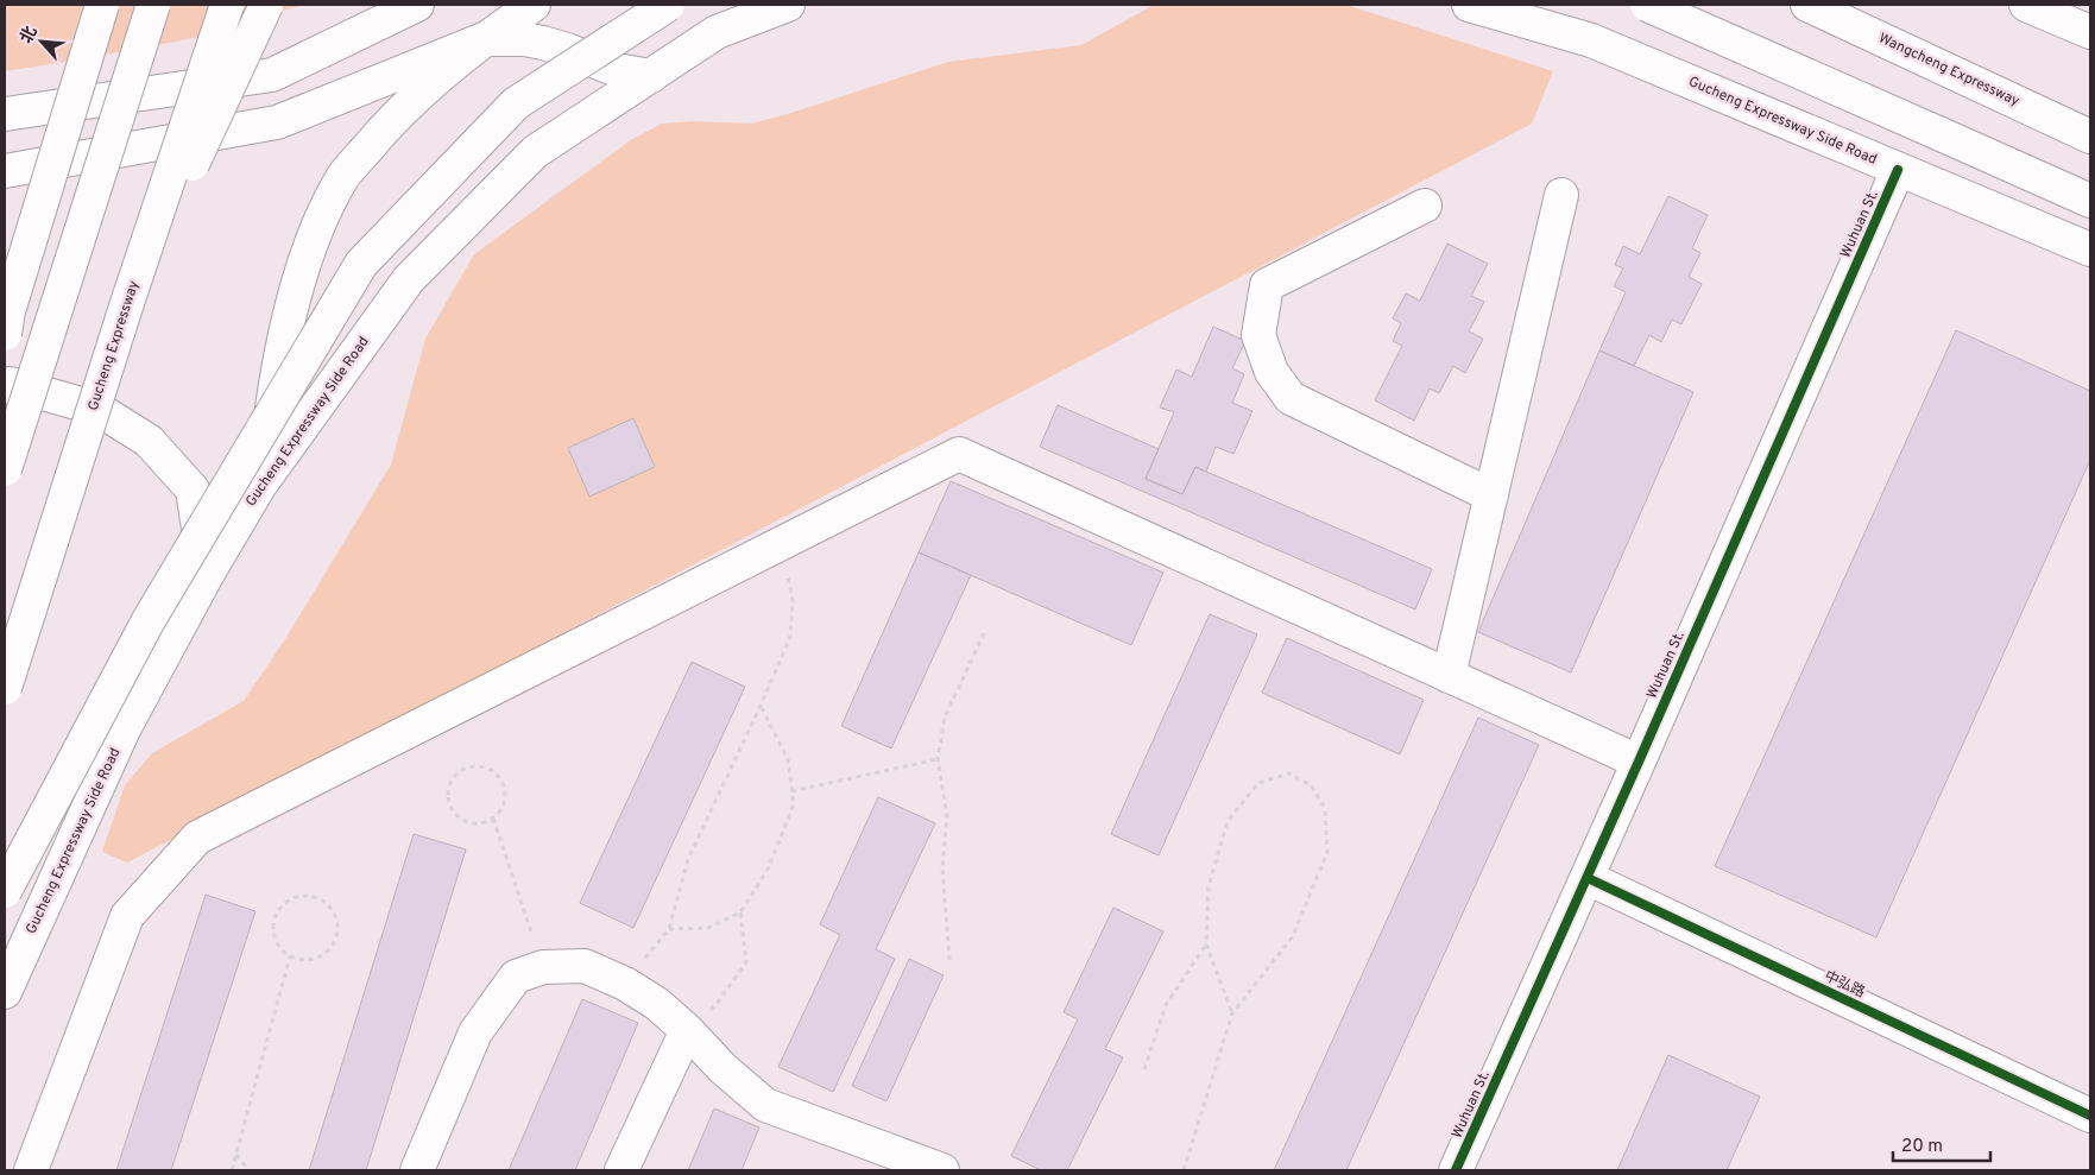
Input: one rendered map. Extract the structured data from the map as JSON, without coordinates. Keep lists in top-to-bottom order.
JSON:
{
  "streets": {
    "main road": [
      "Wangcheng Expressway",
      "Gucheng Expressway Side Road",
      "Wuhuan St.",
      "Gucheng Expressway",
      "中弘路"
    ]
  },
  "crossings": [
    ["Gucheng Expressway Side Road", "Wuhuan St."],
    ["Wuhuan St.", "中弘路"]
  ],
  "scale_bar": "20 m",
  "north": "top left"
}
